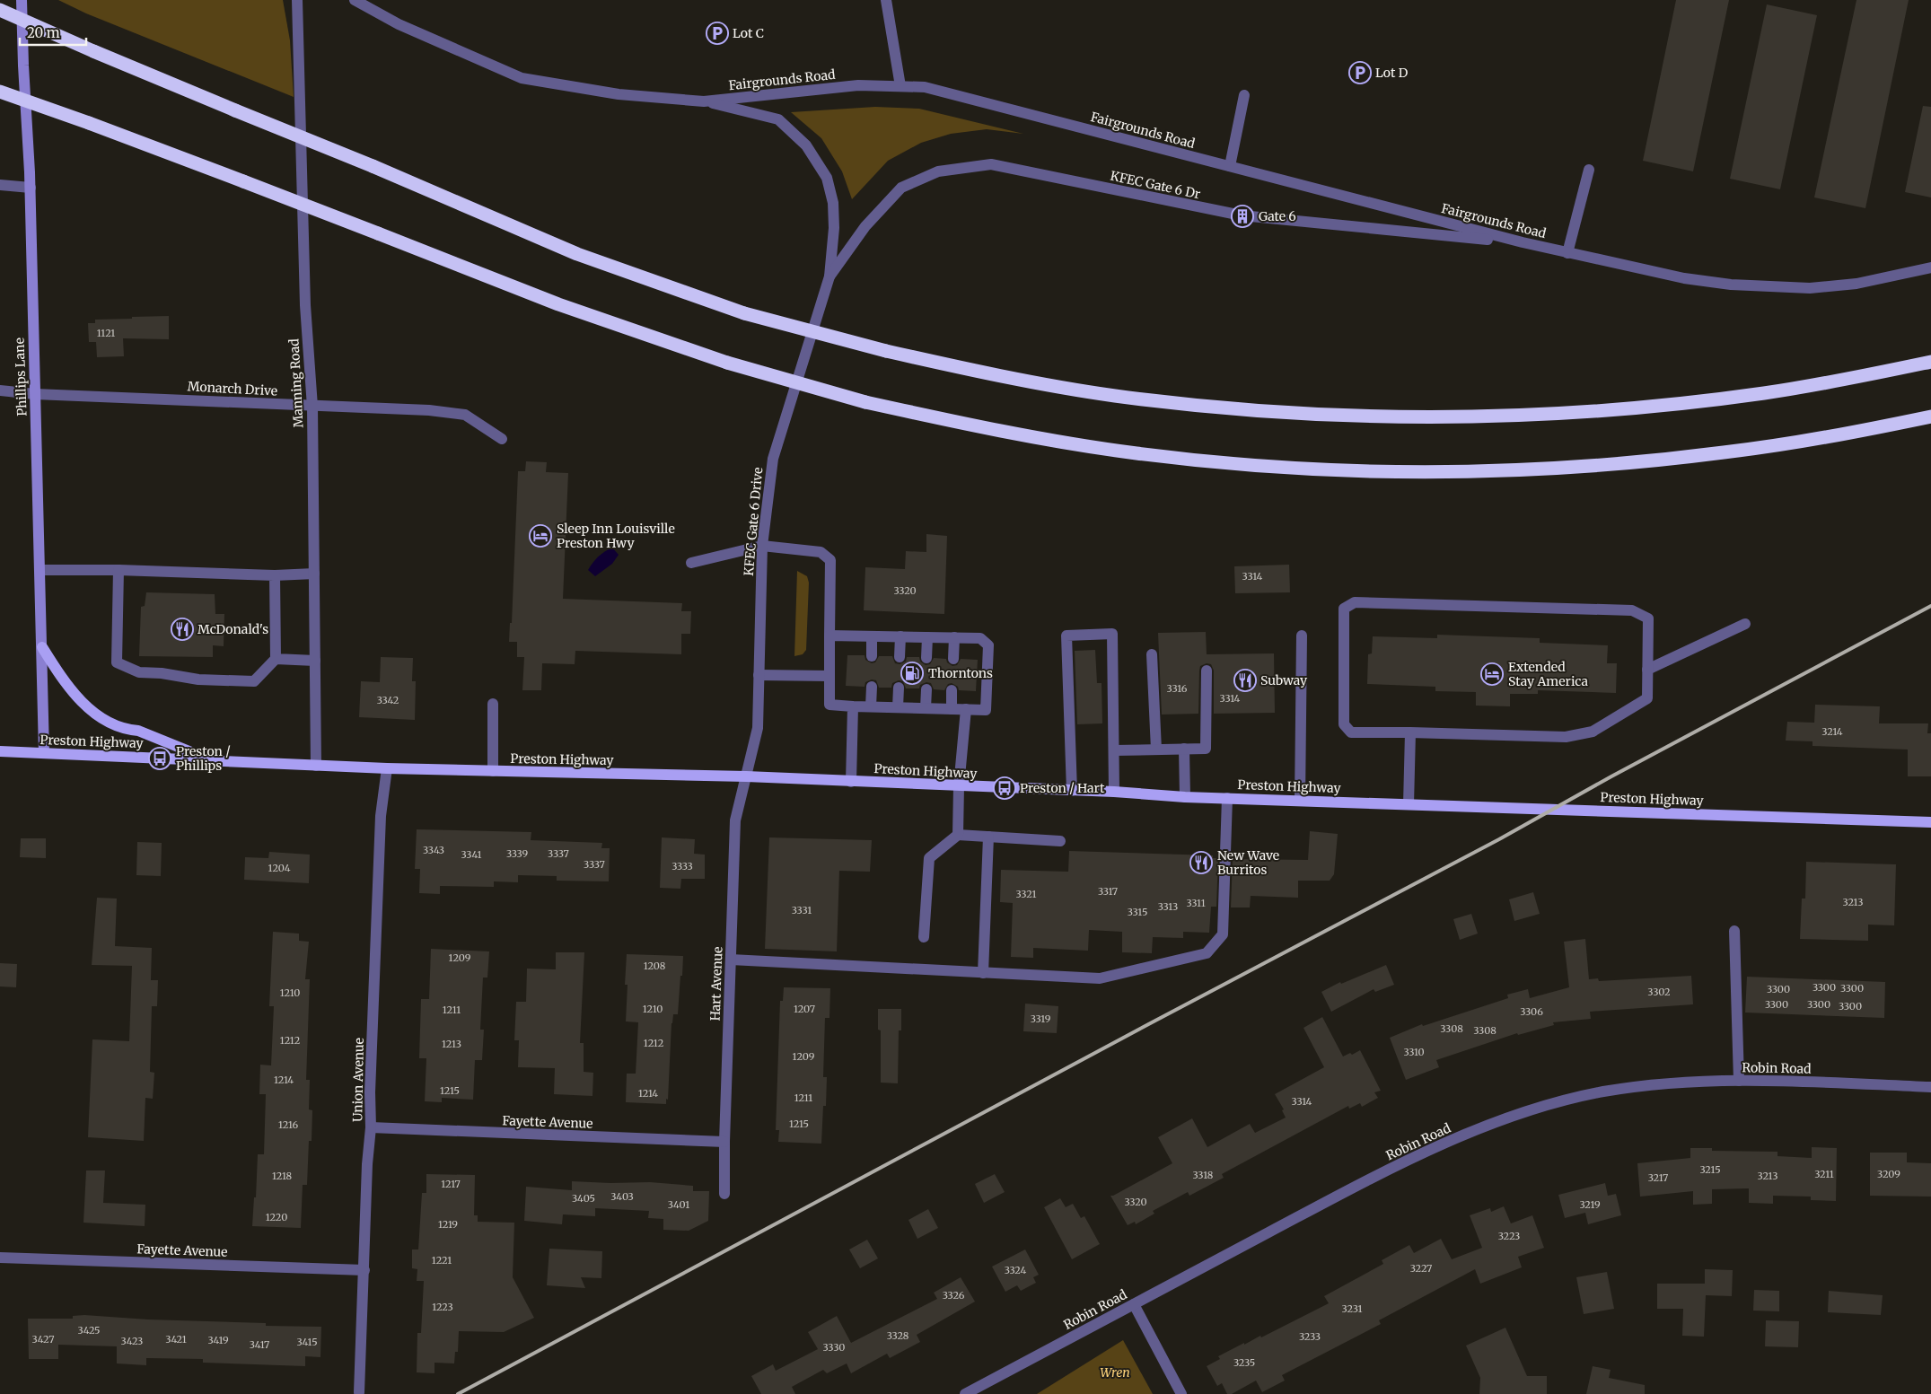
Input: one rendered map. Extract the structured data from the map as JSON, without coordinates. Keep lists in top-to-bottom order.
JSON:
{
  "streets": {
    "main road": ["Phillips Lane", "Preston Highway"],
    "street": [
      "Fairgrounds Road",
      "KFEC Gate 6 Dr",
      "Manning Road",
      "Monarch Drive",
      "KFEC Gate 6 Drive",
      "Hart Avenue",
      "Robin Road",
      "Union Avenue",
      "Fayette Avenue"
    ]
  },
  "crossings": [
    ["Fairgrounds Road", "KFEC Gate 6 Dr"],
    ["KFEC Gate 6 Dr", "KFEC Gate 6 Drive"],
    ["Phillips Lane", "Monarch Drive"],
    ["Phillips Lane", "Preston Highway"],
    ["Manning Road", "Monarch Drive"],
    ["Manning Road", "Preston Highway"],
    ["KFEC Gate 6 Drive", "Preston Highway"],
    ["KFEC Gate 6 Drive", "Hart Avenue"],
    ["Preston Highway", "Hart Avenue"],
    ["Preston Highway", "Union Avenue"],
    ["Hart Avenue", "Fayette Avenue"],
    ["Union Avenue", "Fayette Avenue"]
  ],
  "parks": ["Wren"],
  "places": {
    "parking": ["Lot C", "Lot D"],
    "building": ["Gate 6"],
    "hotel": ["Sleep Inn Louisville Preston Hwy", "Extended Stay America"],
    "restaurant": ["McDonald's", "Subway", "New Wave Burritos"],
    "fuel station": ["Thorntons"],
    "bus stop": ["Preston / Phillips", "Preston / Hart"]
  },
  "house_numbers": [
    "1121",
    "3314",
    "3320",
    "3316",
    "3314",
    "3342",
    "3214",
    "3343",
    "3339",
    "3337",
    "3341",
    "3337",
    "3333",
    "1204",
    "3317",
    "3321",
    "3213",
    "3311",
    "3313",
    "3331",
    "3315",
    "1209",
    "1208",
    "3300",
    "3300",
    "3300",
    "3302",
    "1210",
    "3300",
    "3300",
    "3300",
    "1210",
    "1207",
    "1211",
    "3306",
    "3319",
    "3308",
    "3308",
    "1212",
    "1212",
    "1213",
    "3310",
    "1209",
    "1214",
    "1215",
    "1214",
    "1211",
    "3314",
    "1215",
    "1216",
    "3215",
    "3211",
    "3209",
    "3318",
    "1218",
    "3213",
    "3217",
    "1217",
    "3403",
    "3405",
    "3320",
    "3401",
    "3219",
    "1220",
    "1219",
    "3223",
    "1221",
    "3227",
    "3324",
    "3326",
    "1223",
    "3231",
    "3425",
    "3328",
    "3233",
    "3427",
    "3421",
    "3419",
    "3423",
    "3415",
    "3417",
    "3330",
    "3235"
  ],
  "scale_bar": "20 m"
}
